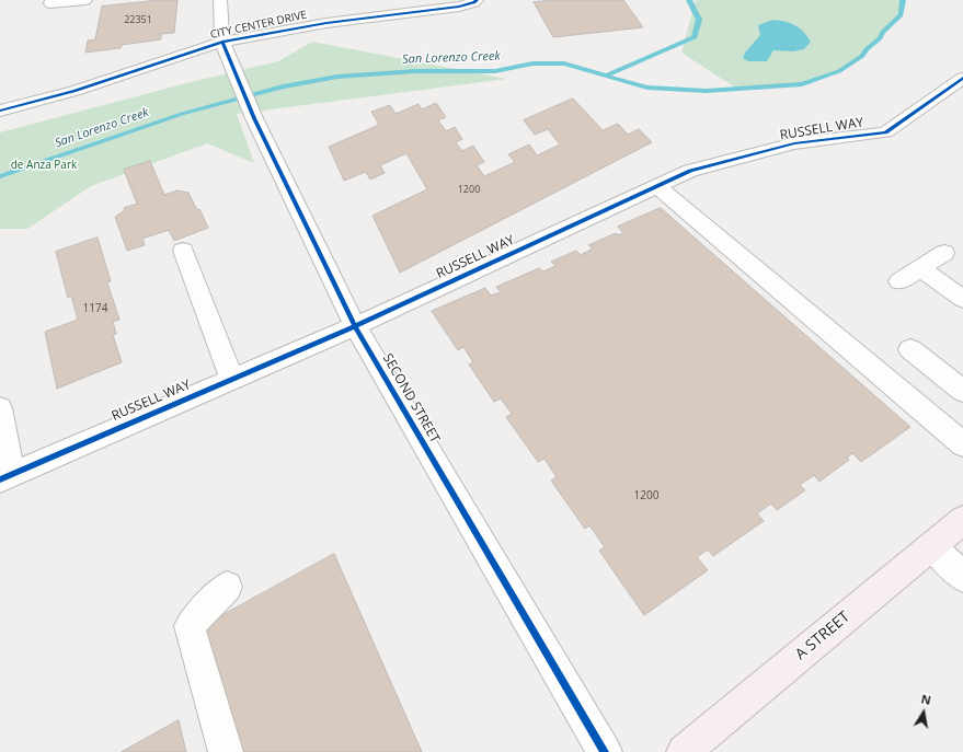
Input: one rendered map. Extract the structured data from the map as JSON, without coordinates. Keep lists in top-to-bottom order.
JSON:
{
  "streets": {
    "main road": ["A STREET"],
    "street": ["CITY CENTER DRIVE", "RUSSELL WAY", "SECOND STREET"]
  },
  "crossings": [
    ["CITY CENTER DRIVE", "SECOND STREET"],
    ["RUSSELL WAY", "SECOND STREET"]
  ],
  "water": ["San Lorenzo Creek"],
  "parks": ["de Anza Park"],
  "house_numbers": [
    "22351",
    "1200",
    "1174",
    "1200"
  ],
  "north": "top"
}
